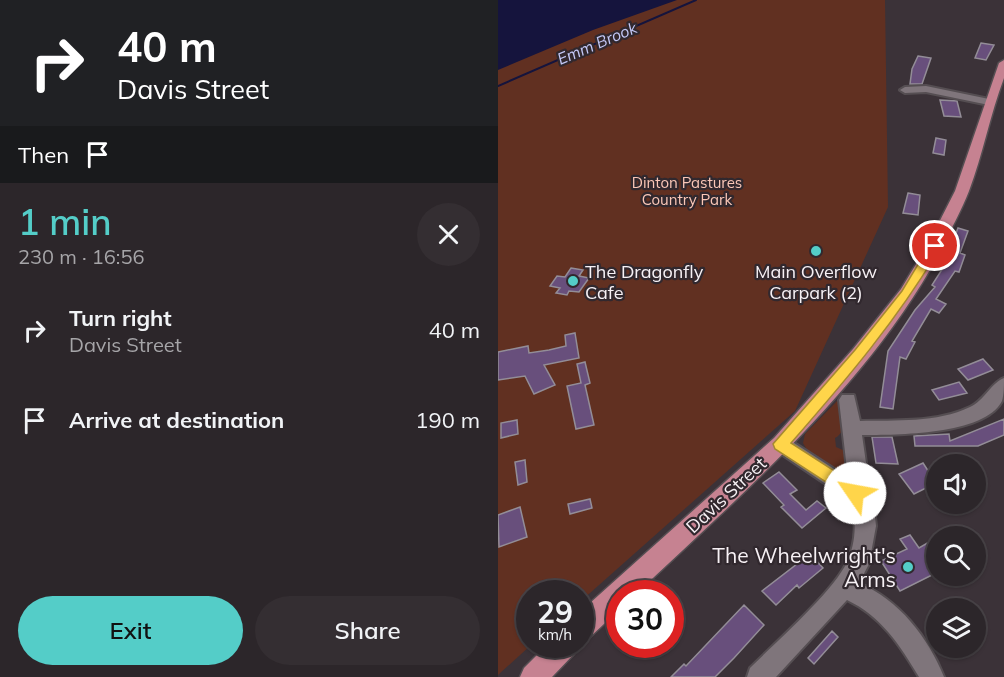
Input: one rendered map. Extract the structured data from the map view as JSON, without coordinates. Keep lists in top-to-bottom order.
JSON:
{
  "streets": {
    "main road": ["Davis Street"]
  },
  "water": ["Emm Brook"],
  "parks": ["Dinton Pastures Country Park"],
  "places": ["Main Overflow Carpark (2)", "The Dragonfly Cafe", "The Wheelwright's Arms"],
  "page": {
    "turn": ["40 m", "Davis Street"],
    "then": "Then",
    "heading": ["1 min", "230 m · 16:56"],
    "list": [
      {
        "name": "Turn right",
        "note": "Davis Street",
        "value": "40 m"
      },
      {
        "name": "Arrive at destination",
        "value": "190 m"
      }
    ],
    "speed": "29 km/h",
    "limit": "30",
    "buttons": ["Exit", "Share"]
  }
}
